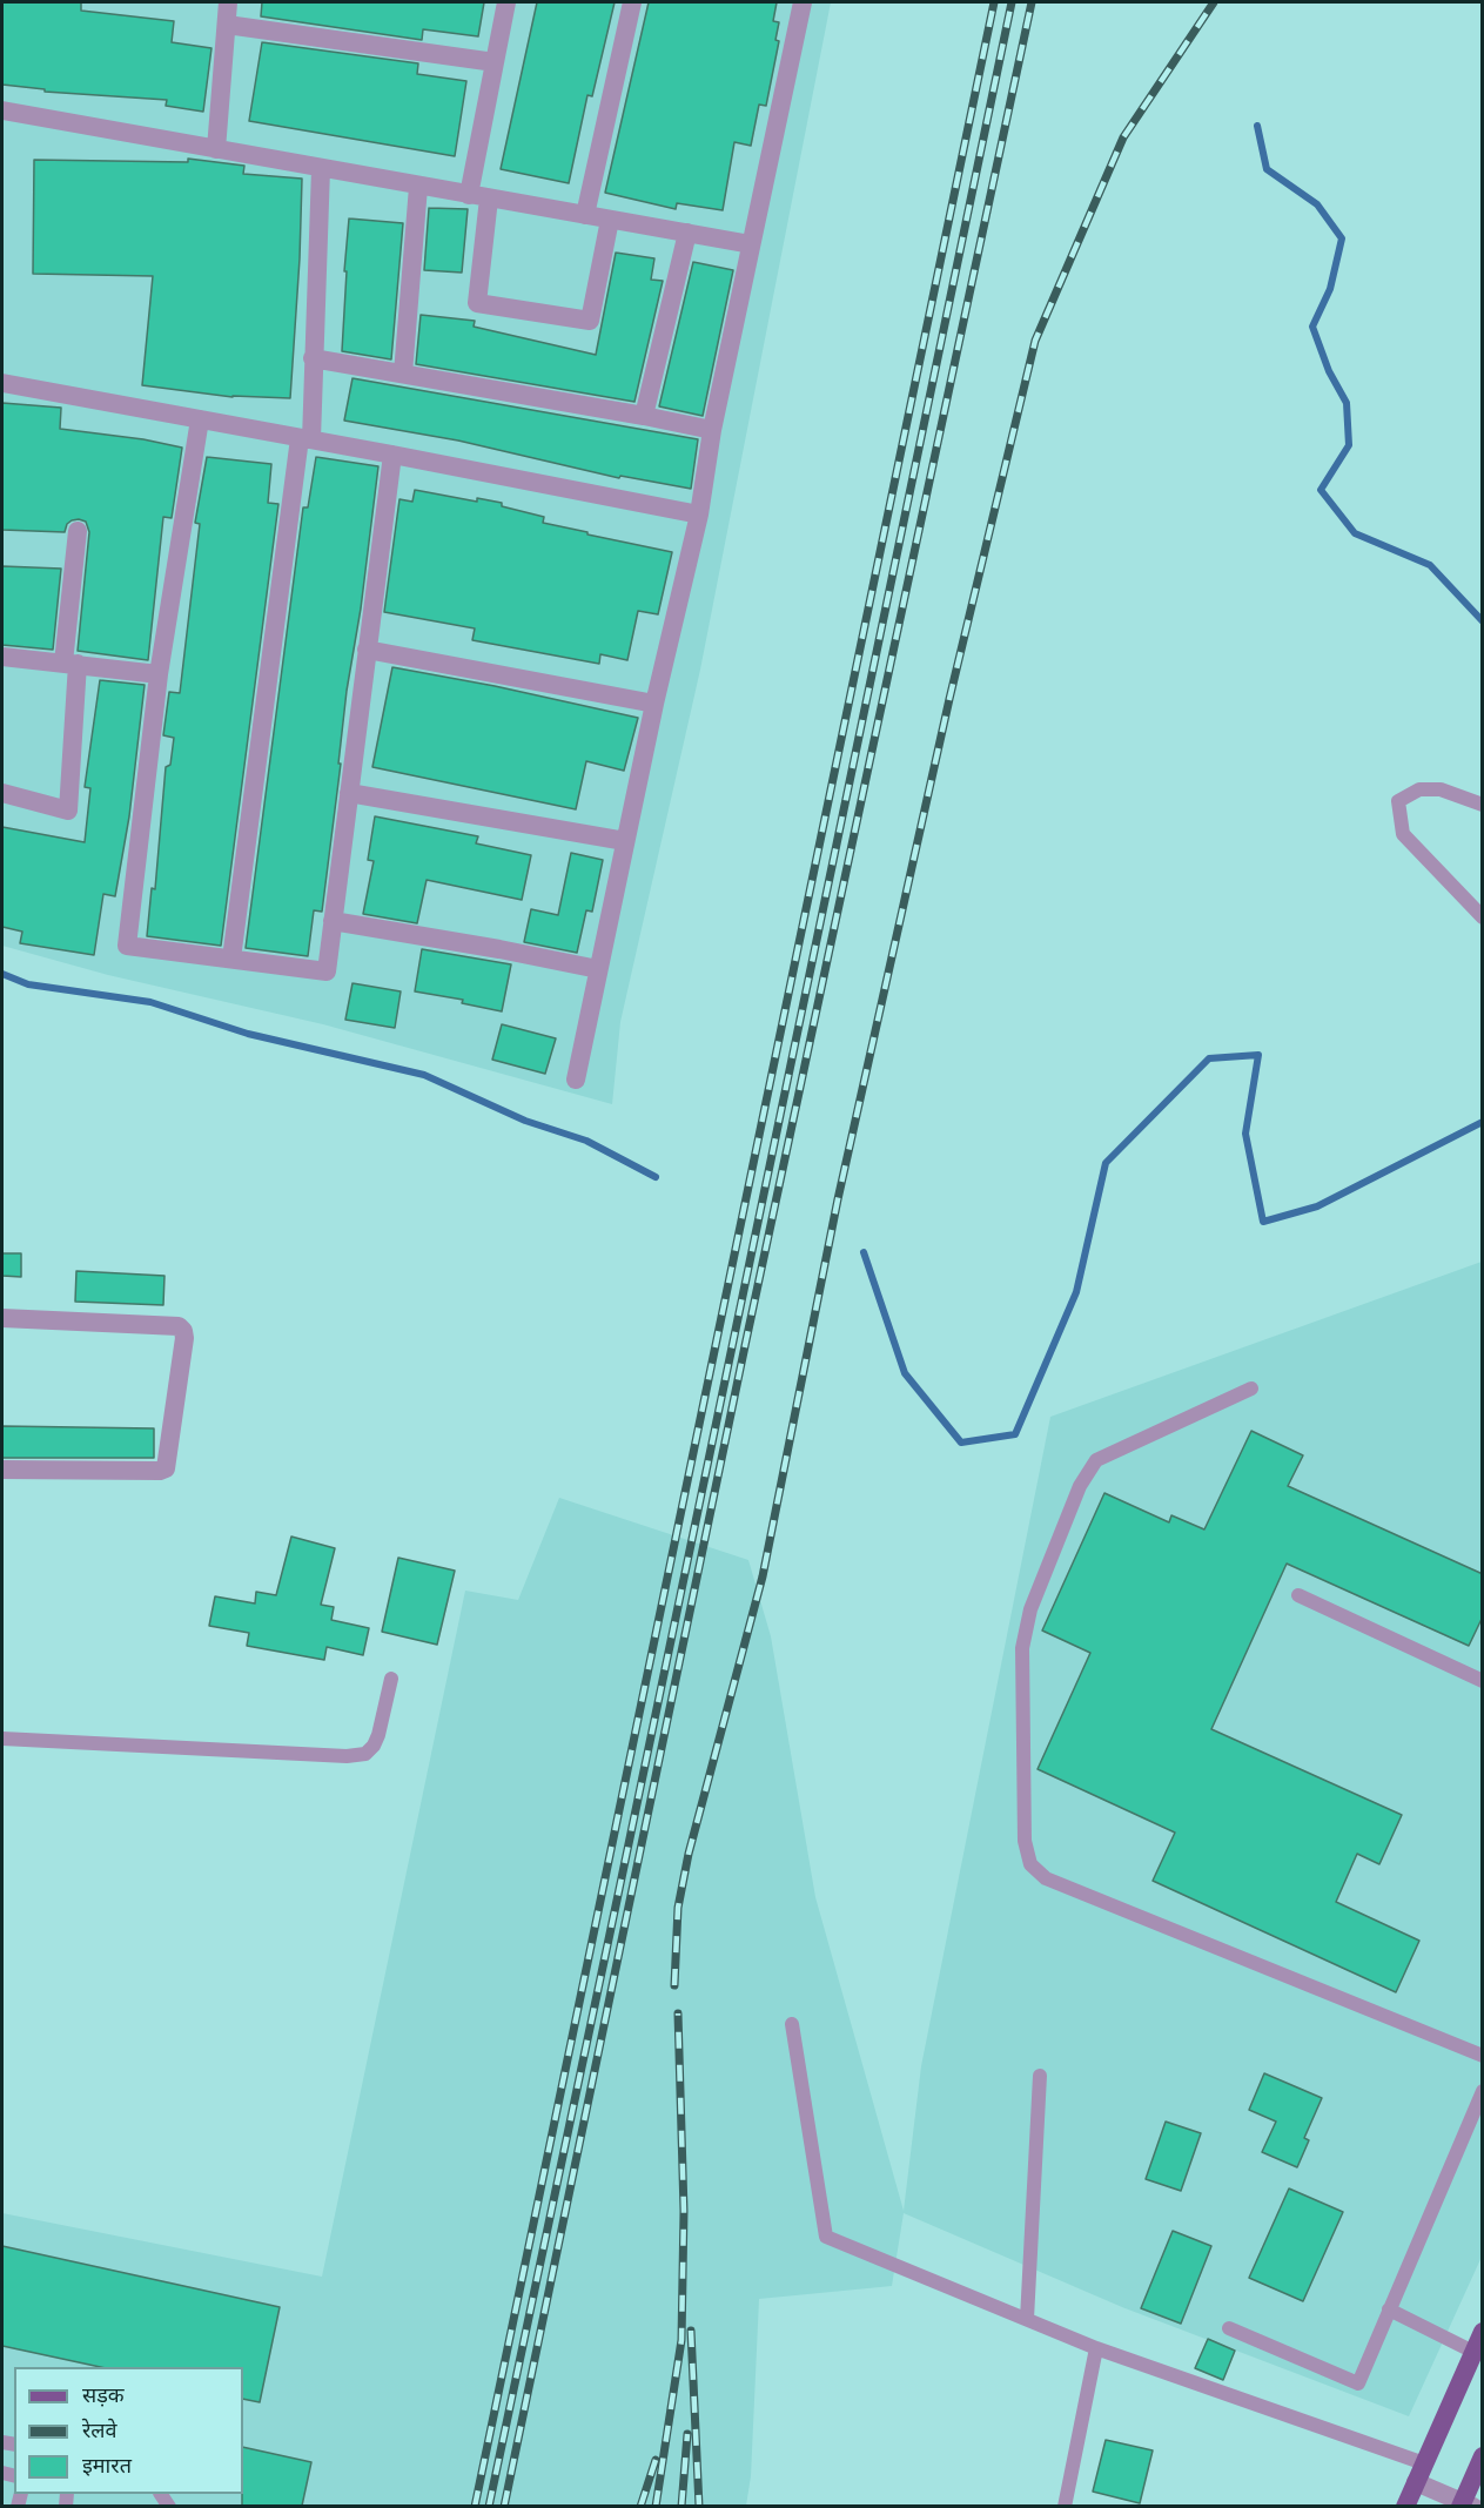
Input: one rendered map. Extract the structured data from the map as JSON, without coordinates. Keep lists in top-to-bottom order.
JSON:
{
  "legend": ["सड़क", "रेलवे", "इमारत"]
}
